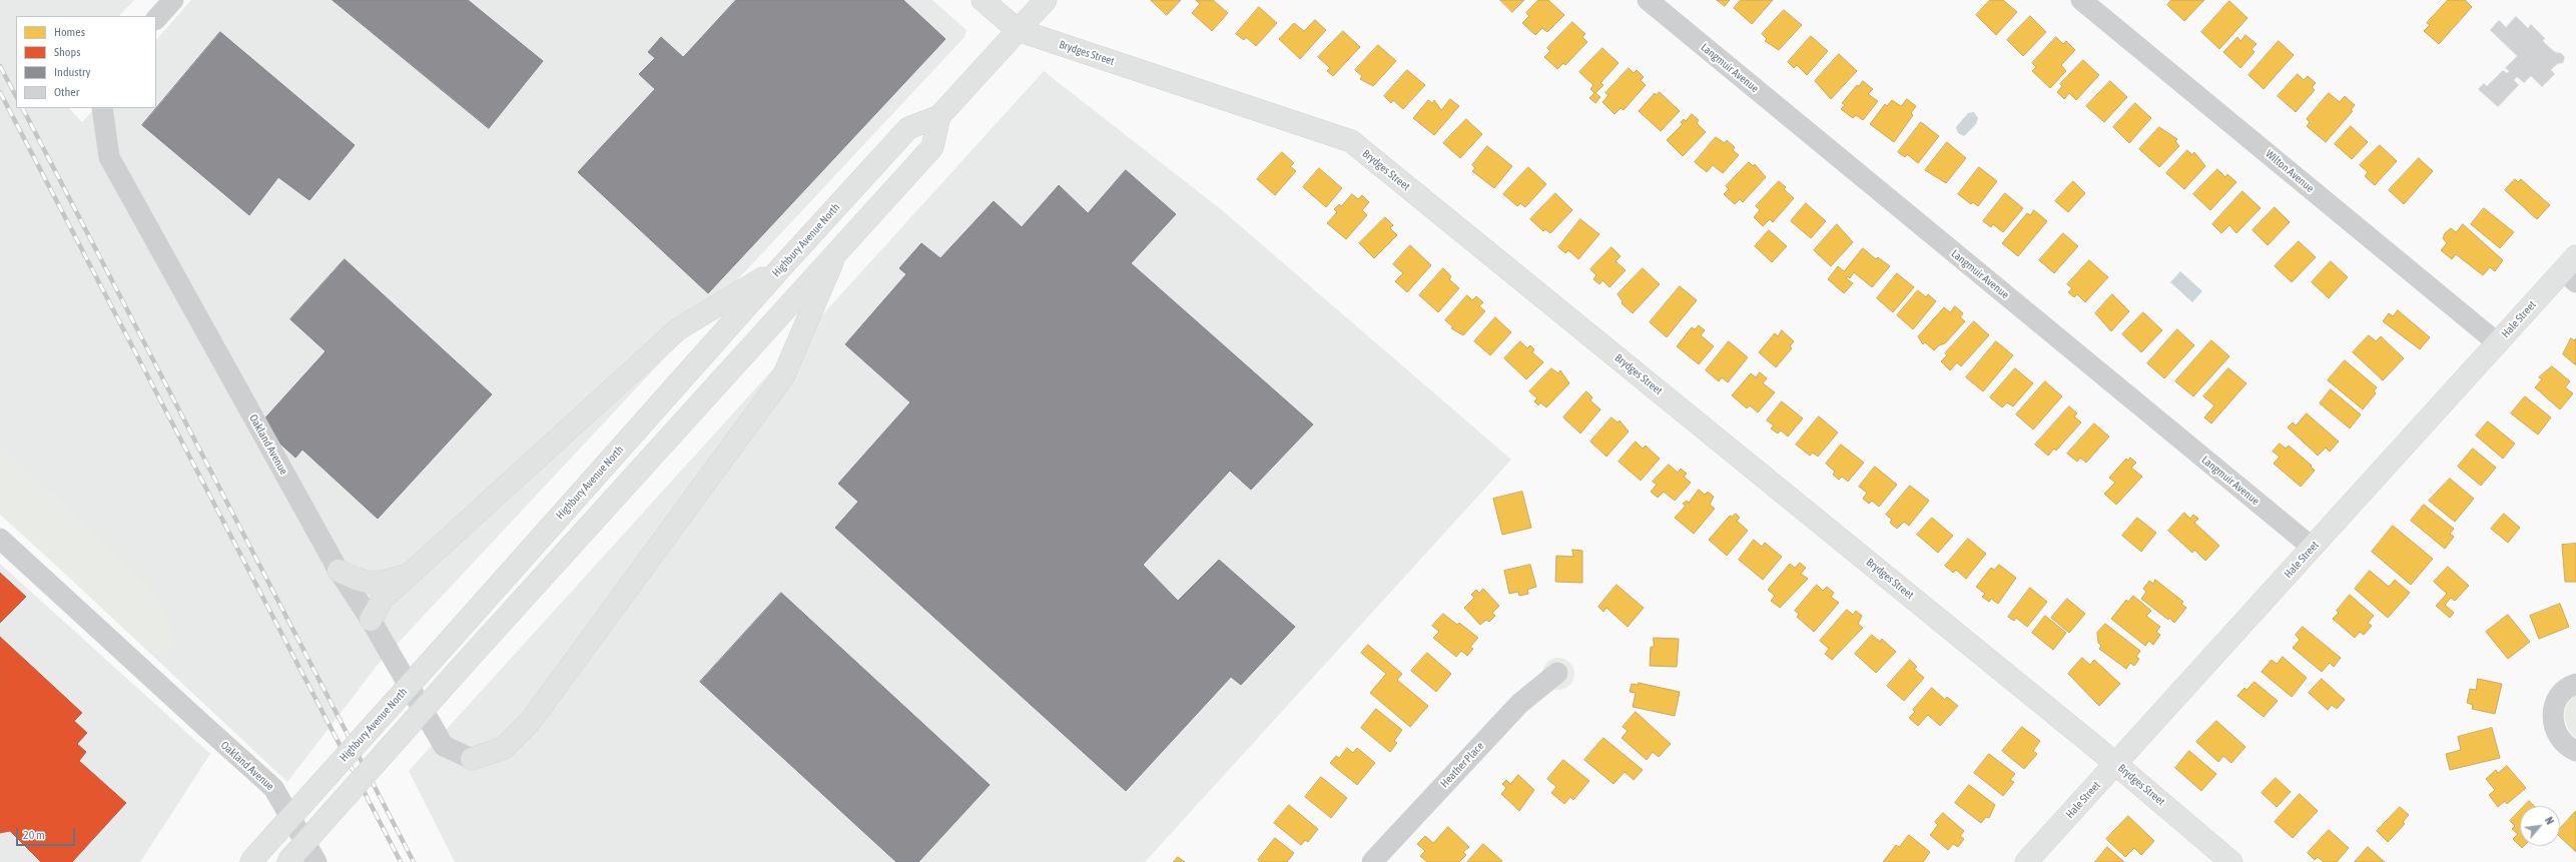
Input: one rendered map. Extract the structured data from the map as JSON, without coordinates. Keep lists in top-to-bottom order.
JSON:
{
  "streets": {
    "main road": ["Brydges Street", "Highbury Avenue North", "Hale Street"],
    "street": [
      "Langmuir Avenue",
      "Wilton Avenue",
      "Oakland Avenue",
      "Heather Place"
    ]
  },
  "crossings": [
    ["Brydges Street", "Highbury Avenue North"],
    ["Brydges Street", "Hale Street"],
    ["Langmuir Avenue", "Hale Street"],
    ["Wilton Avenue", "Hale Street"]
  ],
  "legend": [
    "Homes",
    "Shops",
    "Industry",
    "Other"
  ],
  "scale_bar": "20 m",
  "north": "top right"
}
